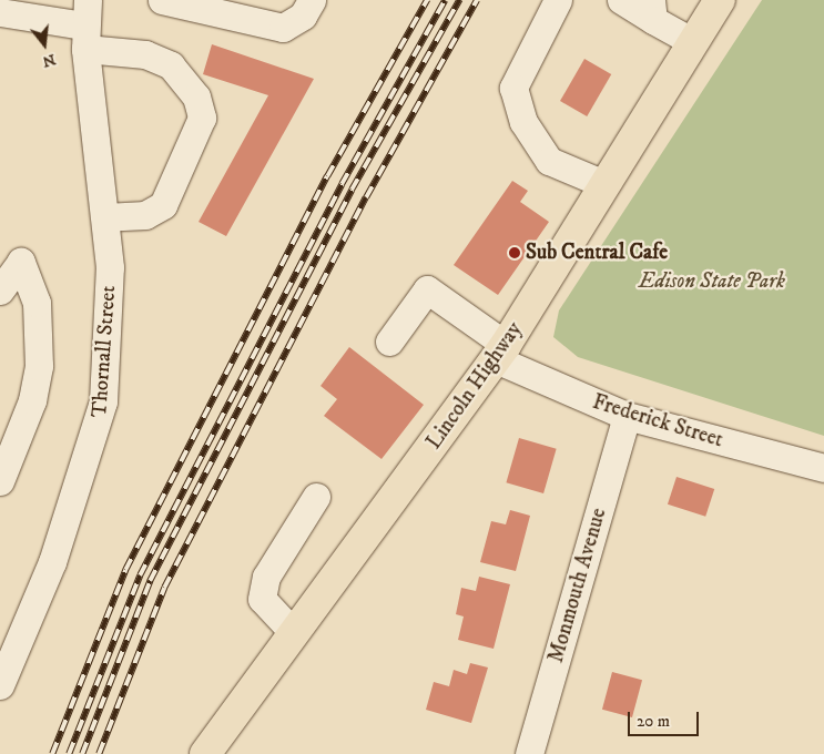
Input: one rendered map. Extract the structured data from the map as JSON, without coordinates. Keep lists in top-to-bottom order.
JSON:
{
  "streets": {
    "main road": ["Lincoln Highway"],
    "street": ["Thornall Street", "Frederick Street", "Monmouth Avenue"]
  },
  "crossings": [
    ["Lincoln Highway", "Frederick Street"],
    ["Frederick Street", "Monmouth Avenue"]
  ],
  "parks": ["Edison State Park"],
  "places": ["Sub Central Cafe"],
  "scale_bar": "20 m",
  "north": "bottom"
}
